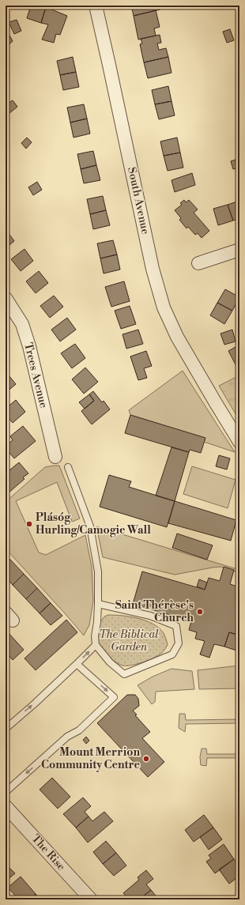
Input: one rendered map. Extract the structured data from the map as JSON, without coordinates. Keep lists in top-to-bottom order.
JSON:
{
  "streets": {
    "street": ["South Avenue", "Trees Avenue", "The Rise"]
  },
  "parks": ["The Biblical Garden"],
  "places": ["Plásóg Hurling/Camogie Wall", "Saint Thérèse's Church", "Mount Merrion Community Centre"]
}
